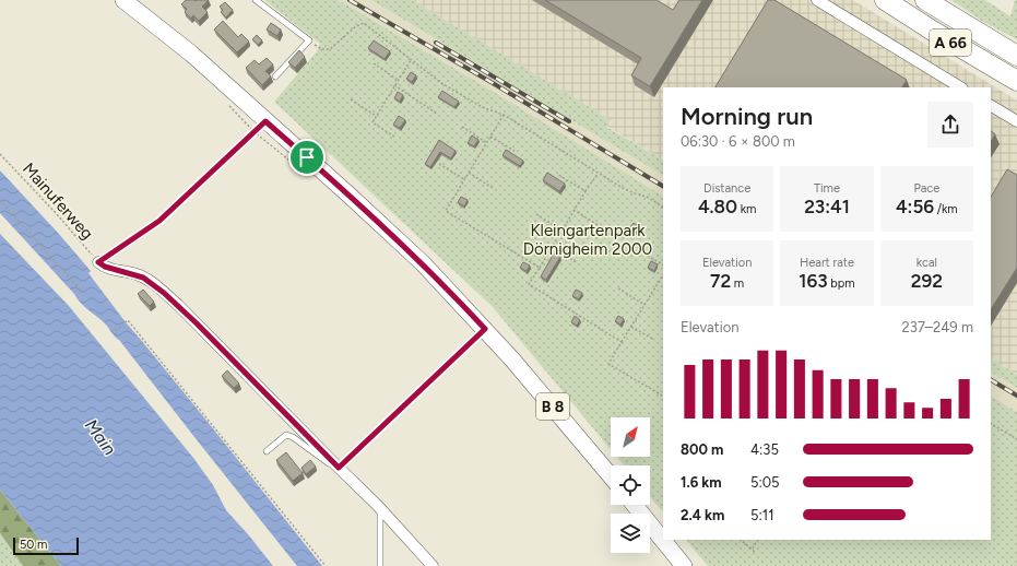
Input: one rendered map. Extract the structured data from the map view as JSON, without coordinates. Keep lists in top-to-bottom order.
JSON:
{
  "streets": {
    "highway": ["A 66"],
    "main road": ["B 8"],
    "path": ["Mainuferweg"]
  },
  "water": ["Main"],
  "parks": ["Kleingartenpark Dörnigheim 2000"],
  "scale_bar": "50 m",
  "north": "top right",
  "page": {
    "heading": ["Morning run", "06:30 · 6 × 800 m"],
    "stats": [
      ["Distance", "4.80 km"],
      ["Time", "23:41"],
      ["Pace", "4:56 /km"],
      ["Elevation", "72 m"],
      ["Heart rate", "163 bpm"],
      ["kcal", "292"]
    ],
    "chart": ["Elevation", "237–249 m"],
    "list": [
      {
        "name": "800 m",
        "note": "4:35"
      },
      {
        "name": "1.6 km",
        "note": "5:05"
      },
      {
        "name": "2.4 km",
        "note": "5:11"
      }
    ],
    "scale": "50 m"
  }
}
